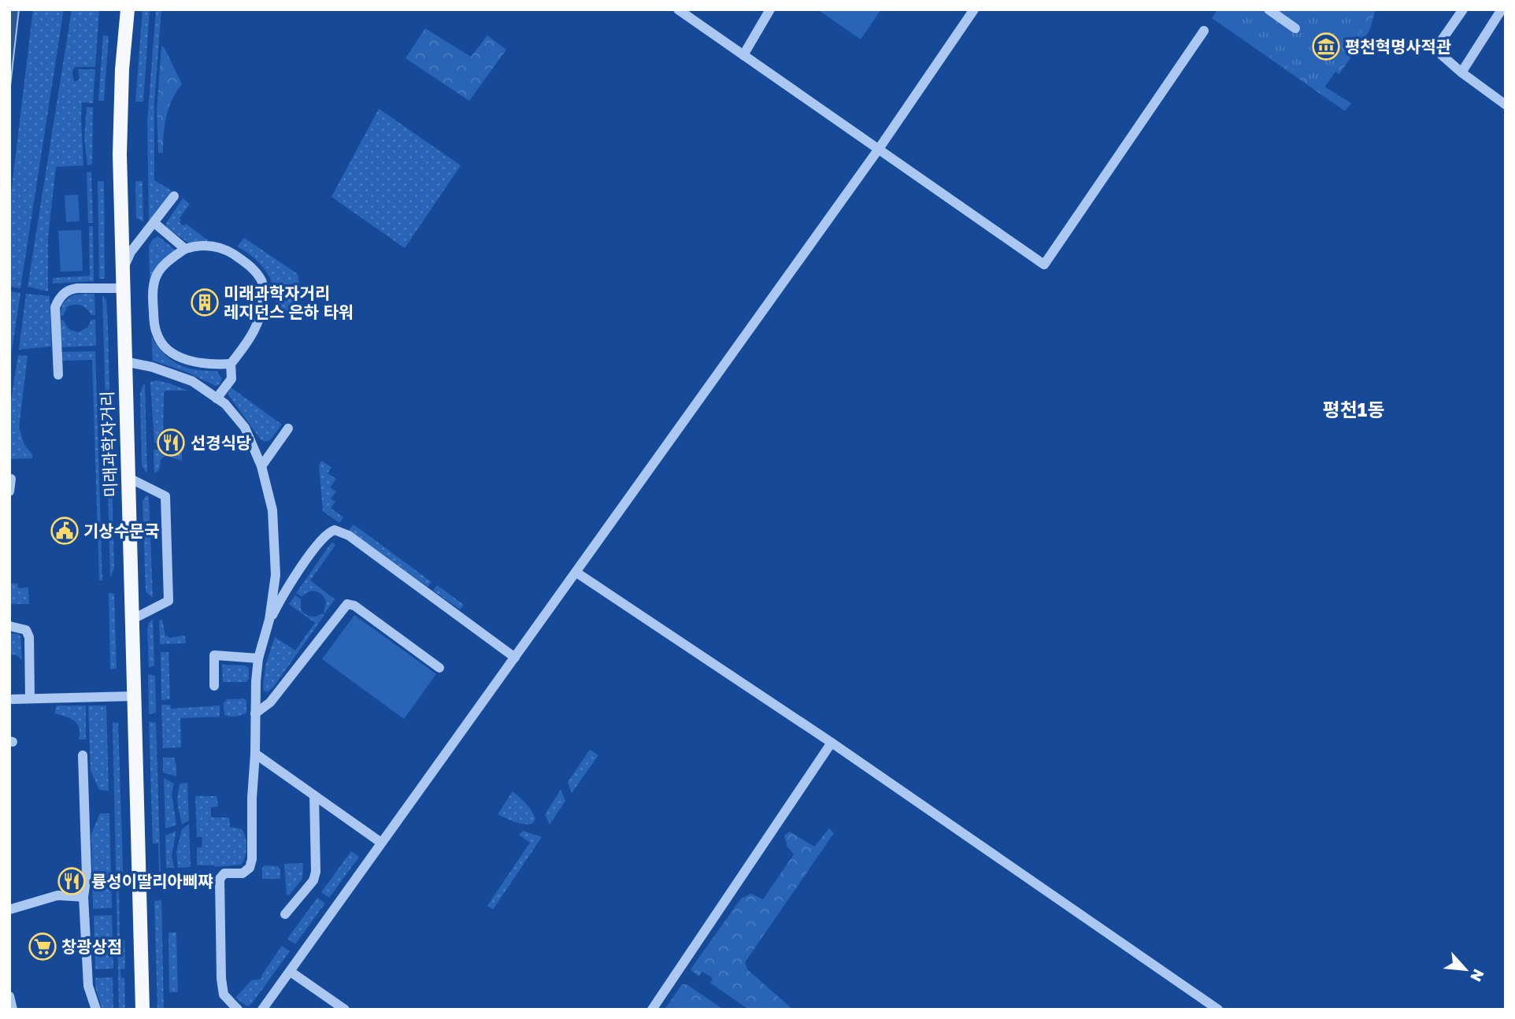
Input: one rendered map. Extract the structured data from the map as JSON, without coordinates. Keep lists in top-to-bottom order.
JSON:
{
  "streets": {
    "main road": ["미래과학자거리"]
  },
  "districts": ["평천1동"],
  "places": {
    "museum": ["평천혁명사적관"],
    "building": ["미래과학자거리 레지던스 은하 타워"],
    "restaurant": ["선경식당", "륭성이딸리아삐쨔"],
    "public building": ["기상수문국"],
    "supermarket": ["창광상점"]
  },
  "north": "bottom right"
}
